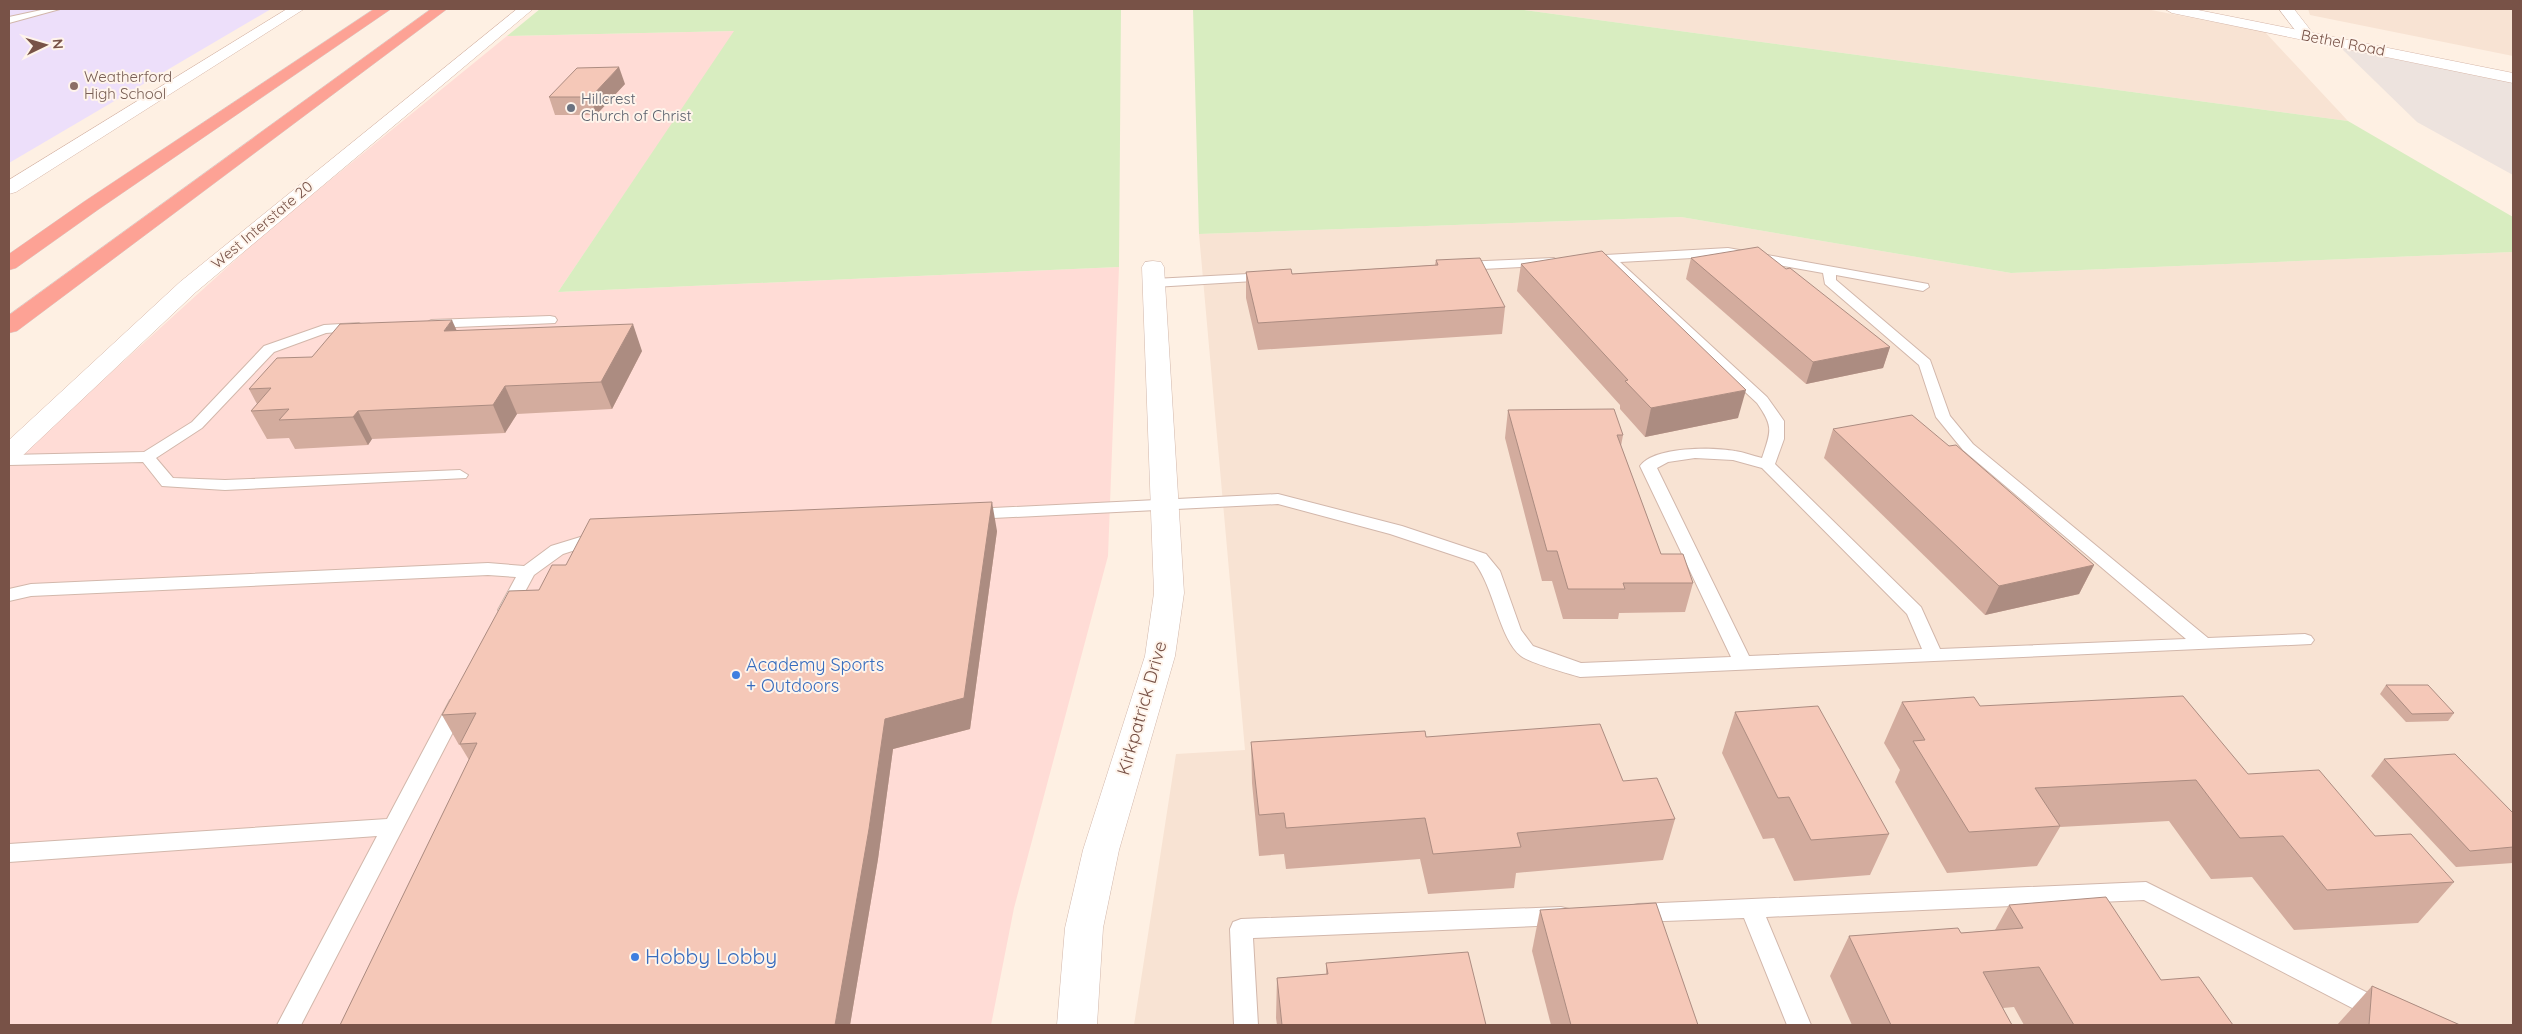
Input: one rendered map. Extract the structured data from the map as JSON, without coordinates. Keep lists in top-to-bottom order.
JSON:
{
  "streets": {
    "main road": ["Bethel Road", "West Interstate 20", "Kirkpatrick Drive"]
  },
  "places": [
    "Weatherford High School",
    "Hillcrest Church of Christ",
    "Academy Sports + Outdoors",
    "Hobby Lobby"
  ],
  "north": "right"
}
